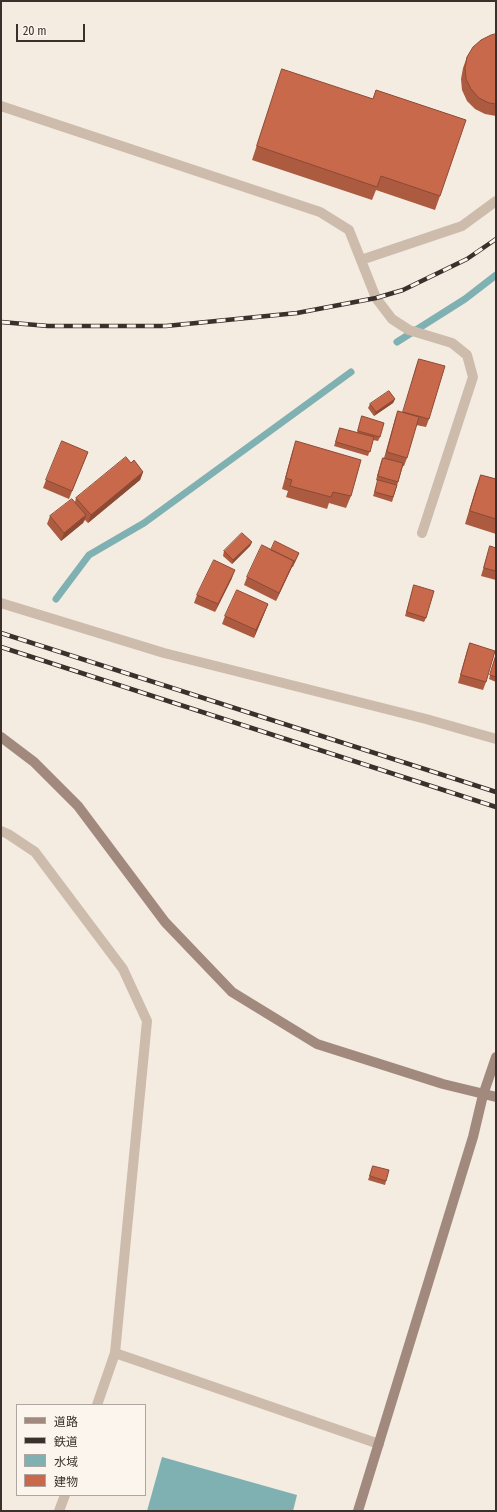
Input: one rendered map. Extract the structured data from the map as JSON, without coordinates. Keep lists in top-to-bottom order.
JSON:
{
  "legend": [
    "道路",
    "鉄道",
    "水域",
    "建物"
  ],
  "scale_bar": "20 m"
}
